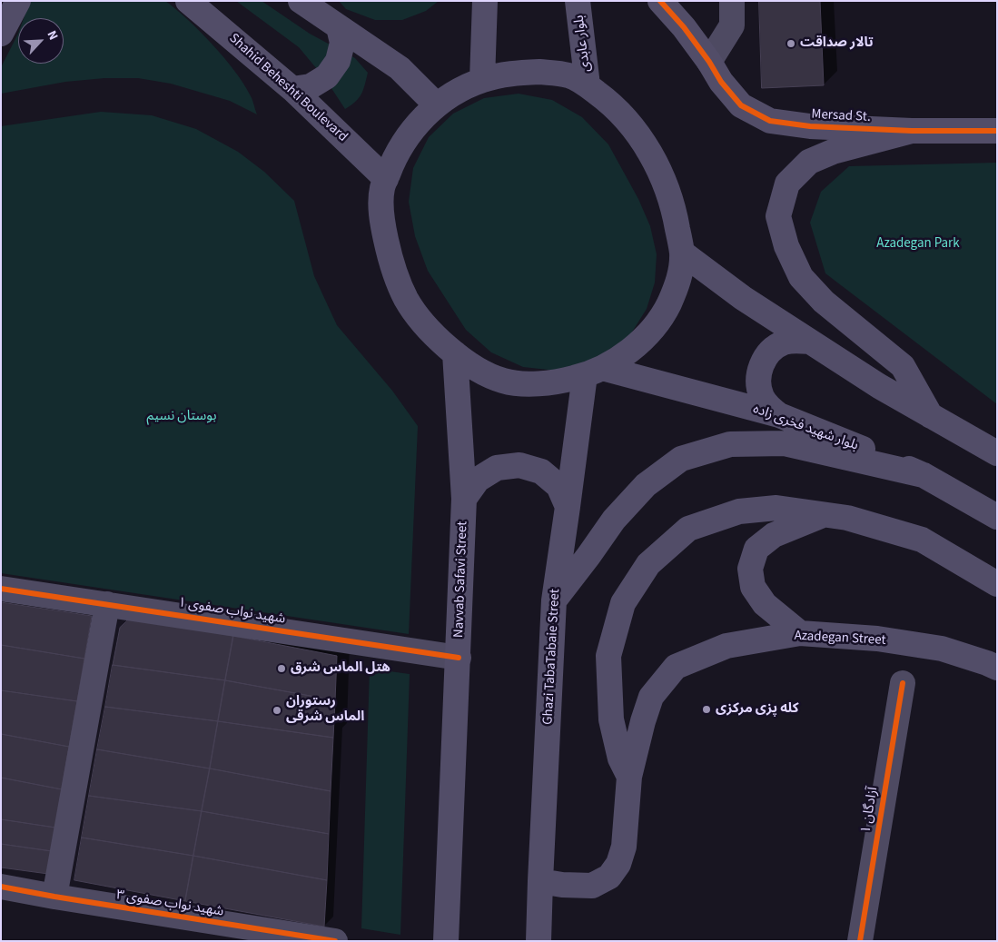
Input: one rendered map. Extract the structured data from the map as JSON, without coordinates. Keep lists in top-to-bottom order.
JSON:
{
  "streets": {
    "main road": [
      "بلوار عابدی",
      "Shahid Beheshti Boulevard",
      "Mersad St.",
      "بلوار شهید فخری زاده",
      "Navvab Safavi Street",
      "Azadegan Street",
      "Ghazi TabaTabaie Street"
    ],
    "street": ["شهید نواب صفوی ۱", "آزادگان ۱", "شهید نواب صفوی ۳"]
  },
  "crossings": [
    ["بلوار شهید فخری زاده", "Ghazi TabaTabaie Street"],
    ["Navvab Safavi Street", "شهید نواب صفوی ۱"],
    ["Azadegan Street", "Ghazi TabaTabaie Street"]
  ],
  "parks": ["Azadegan Park", "بوستان نسیم"],
  "places": [
    "تالار صداقت",
    "هتل الماس شرق",
    "کله پزی مرکزی",
    "رستوران الماس شرقی"
  ],
  "north": "top right"
}
